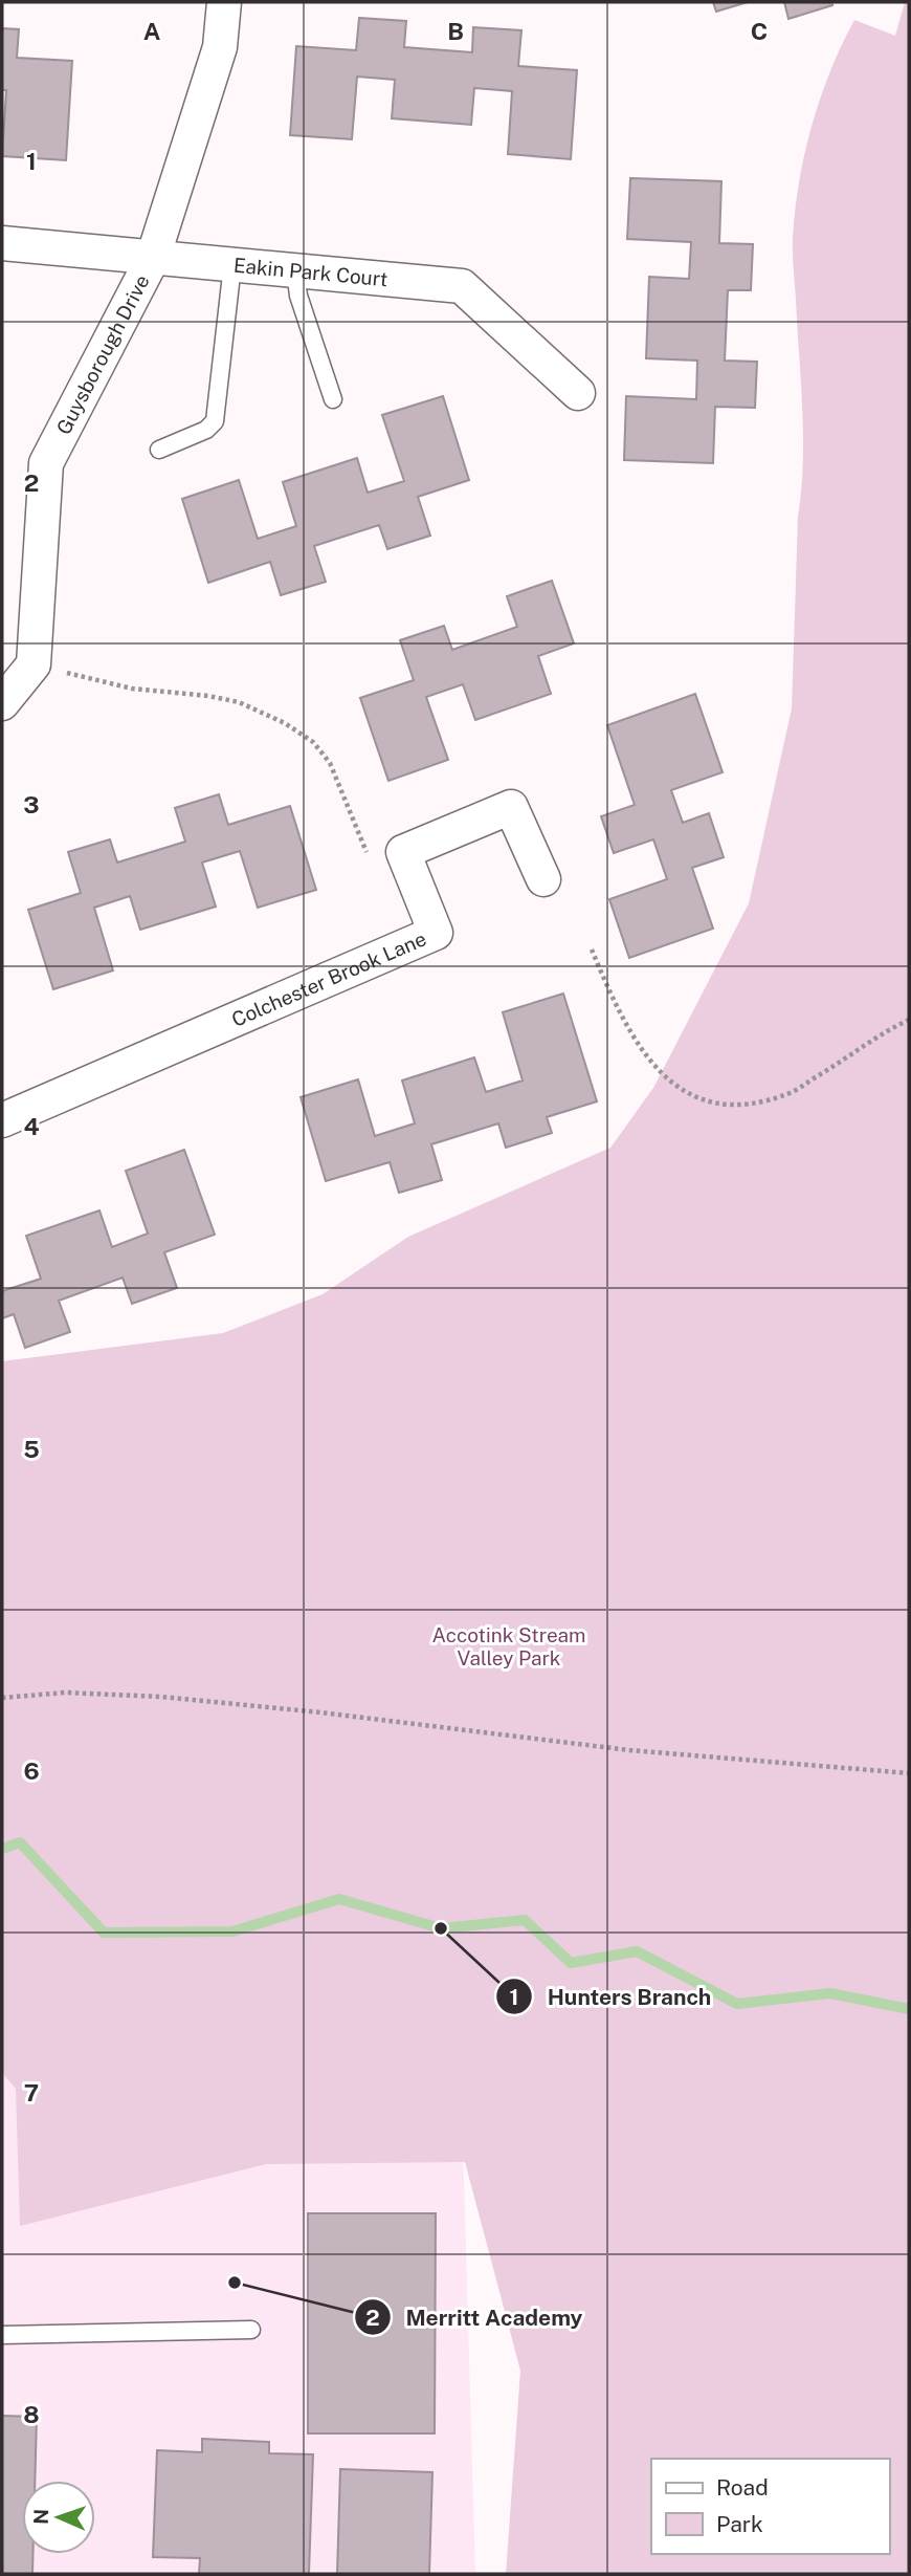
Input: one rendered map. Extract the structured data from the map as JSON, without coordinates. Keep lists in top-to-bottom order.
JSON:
{
  "streets": {
    "street": ["Eakin Park Court", "Guysborough Drive", "Colchester Brook Lane"]
  },
  "crossings": [
    ["Eakin Park Court", "Guysborough Drive"]
  ],
  "parks": ["Accotink Stream Valley Park"],
  "places": ["Hunters Branch", "Merritt Academy"],
  "legend": ["Road", "Park"],
  "north": "left",
  "grid": {
    "columns": ["A", "B", "C"],
    "rows": [
      "1",
      "2",
      "3",
      "4",
      "5",
      "6",
      "7",
      "8"
    ]
  }
}
